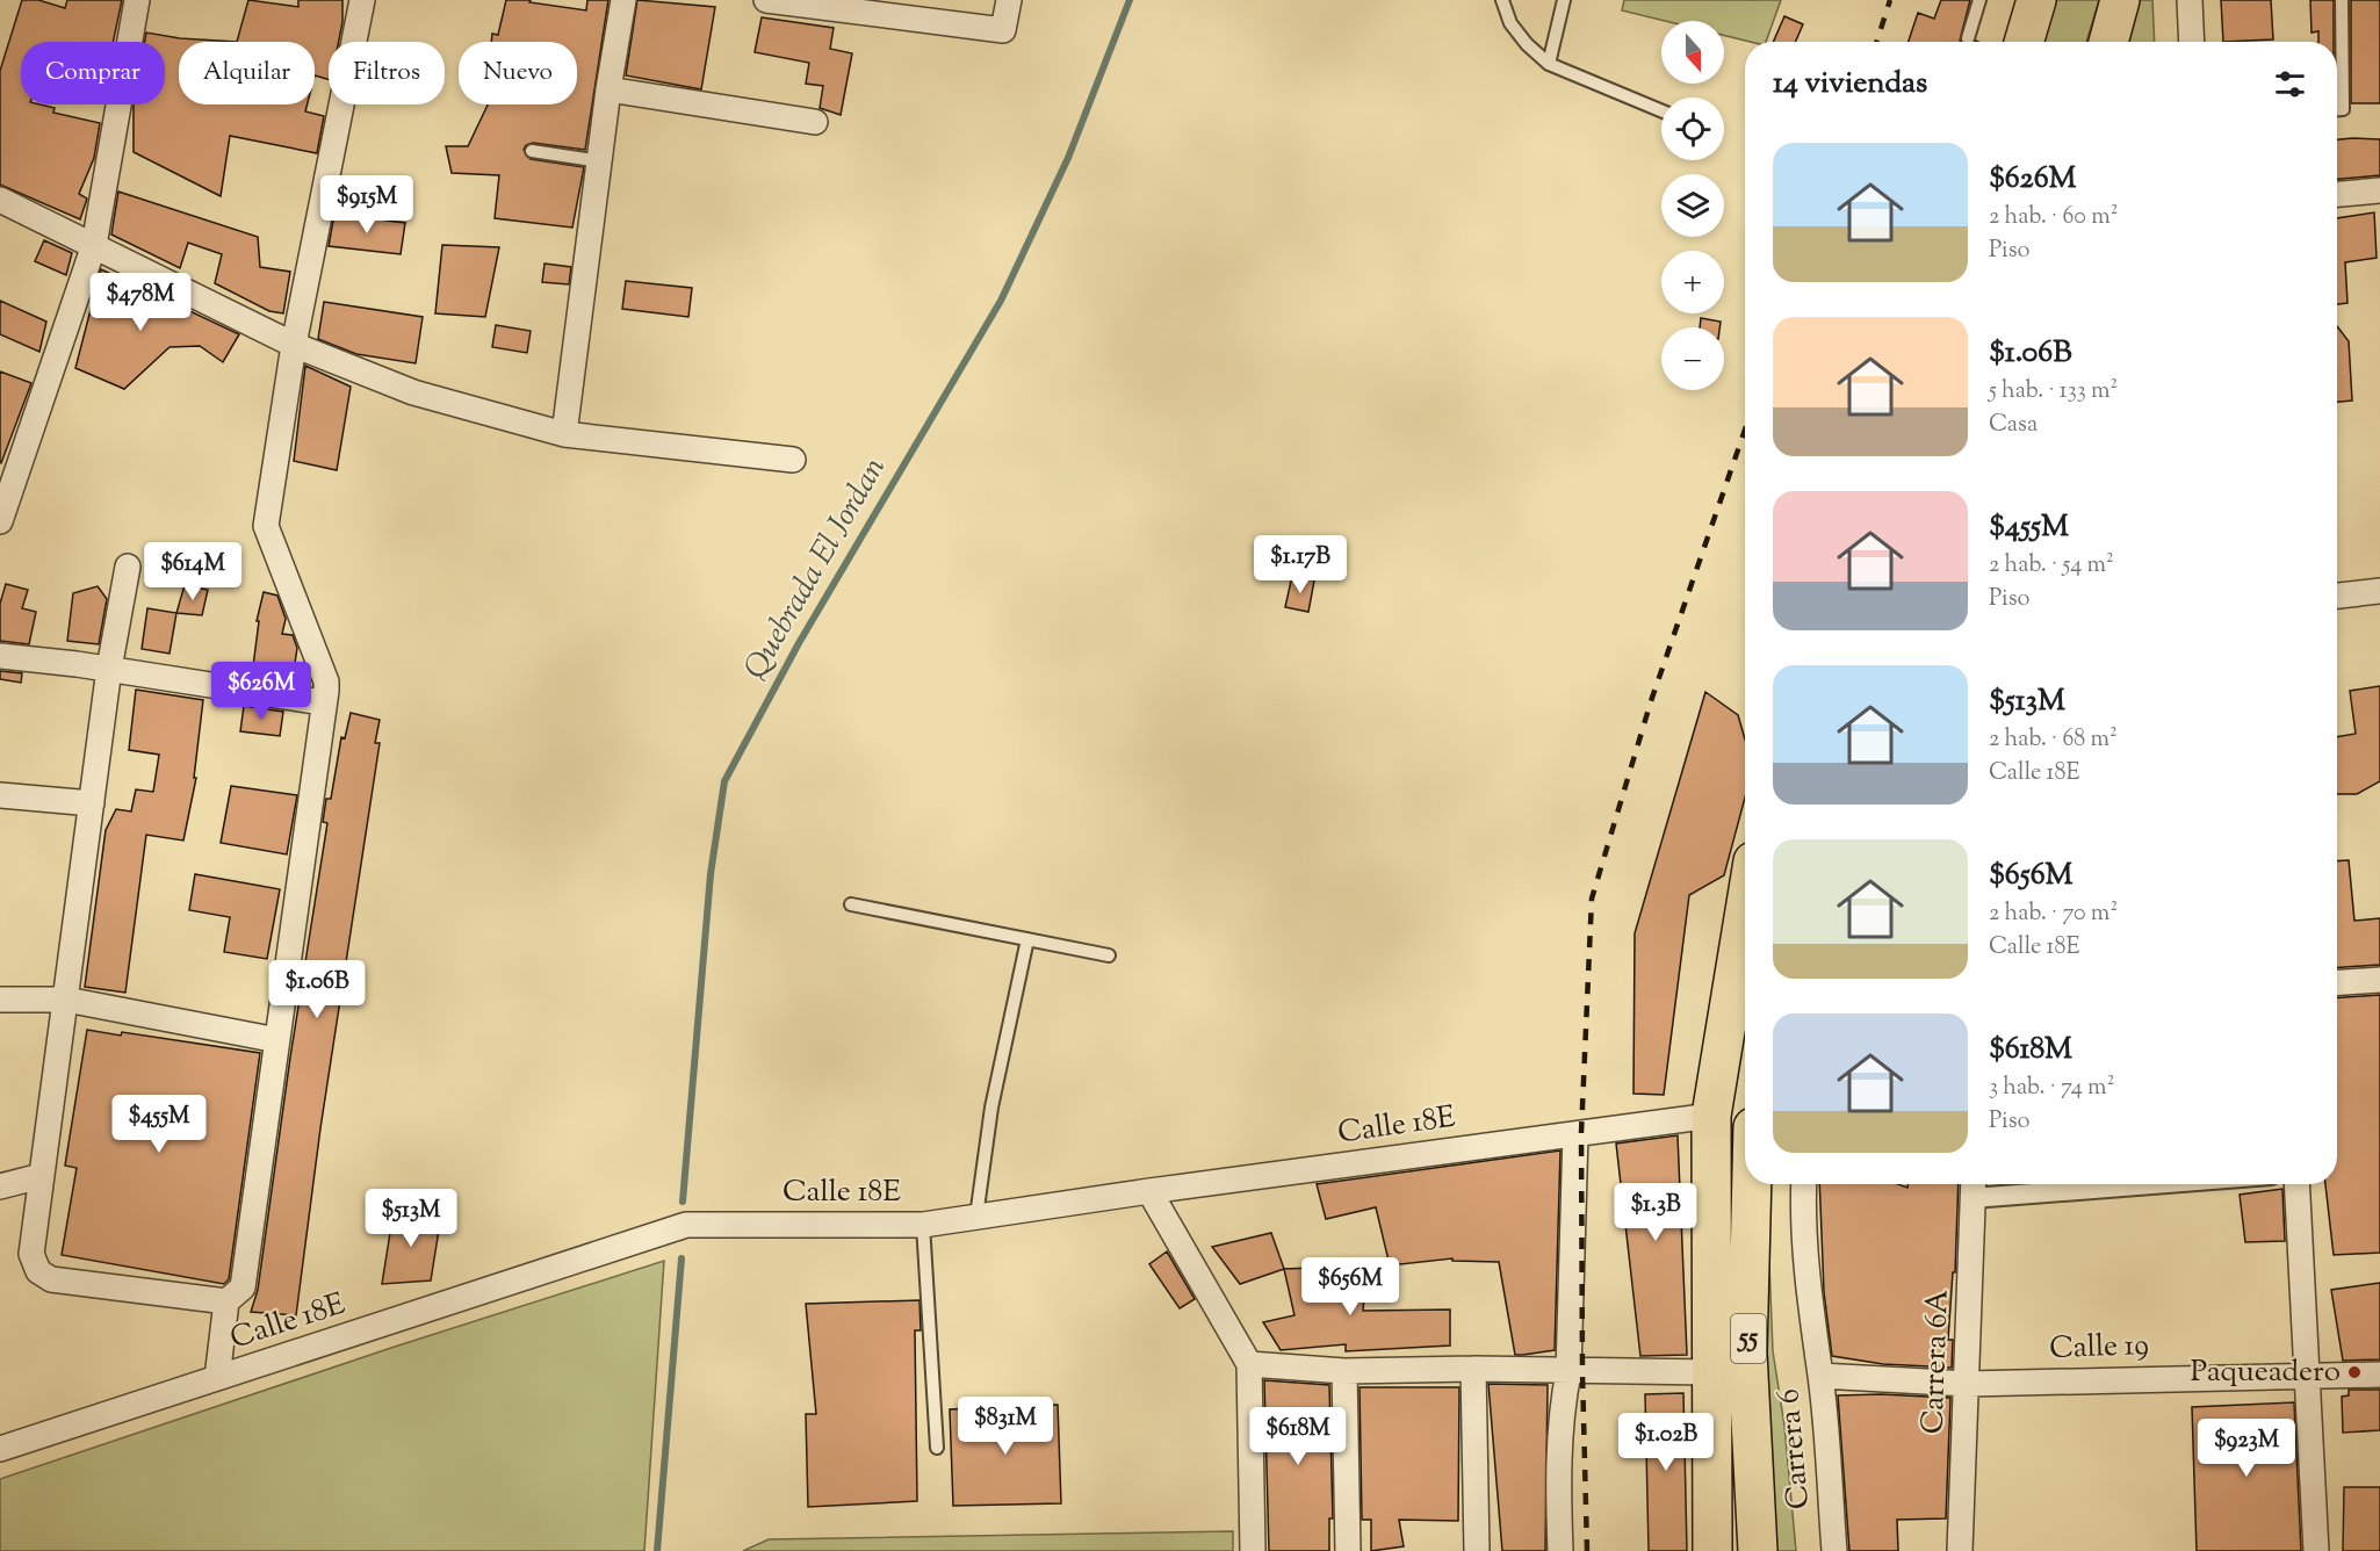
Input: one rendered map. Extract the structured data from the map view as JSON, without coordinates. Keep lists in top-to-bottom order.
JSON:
{
  "streets": {
    "main road": ["55"],
    "street": [
      "Calle 18E",
      "Calle 19",
      "Carrera 6A",
      "Carrera 6"
    ]
  },
  "crossings": [
    ["Calle 18E", "55"],
    ["Calle 19", "Carrera 6A"],
    ["Calle 19", "Carrera 6"]
  ],
  "water": ["Quebrada El Jordan"],
  "places": ["Paqueadero"],
  "north": "bottom",
  "page": {
    "map_buttons": ["+", "−"],
    "chip": [
      "Comprar",
      "Alquilar",
      "Filtros",
      "Nuevo"
    ],
    "heading": "14 viviendas",
    "list": [
      {
        "name": "$626M",
        "note": "2 hab. · 60 m² · Piso"
      },
      {
        "name": "$1.06B",
        "note": "5 hab. · 133 m² · Casa"
      },
      {
        "name": "$455M",
        "note": "2 hab. · 54 m² · Piso"
      },
      {
        "name": "$513M",
        "note": "2 hab. · 68 m² · Calle 18E"
      },
      {
        "name": "$656M",
        "note": "2 hab. · 70 m² · Calle 18E"
      },
      {
        "name": "$618M",
        "note": "3 hab. · 74 m² · Piso"
      }
    ],
    "price": [
      "$915M",
      "$478M",
      "$1.17B",
      "$614M",
      "$626M",
      "$1.06B",
      "$455M",
      "$1.3B",
      "$513M",
      "$656M",
      "$831M",
      "$618M",
      "$1.02B",
      "$923M"
    ]
  }
}
